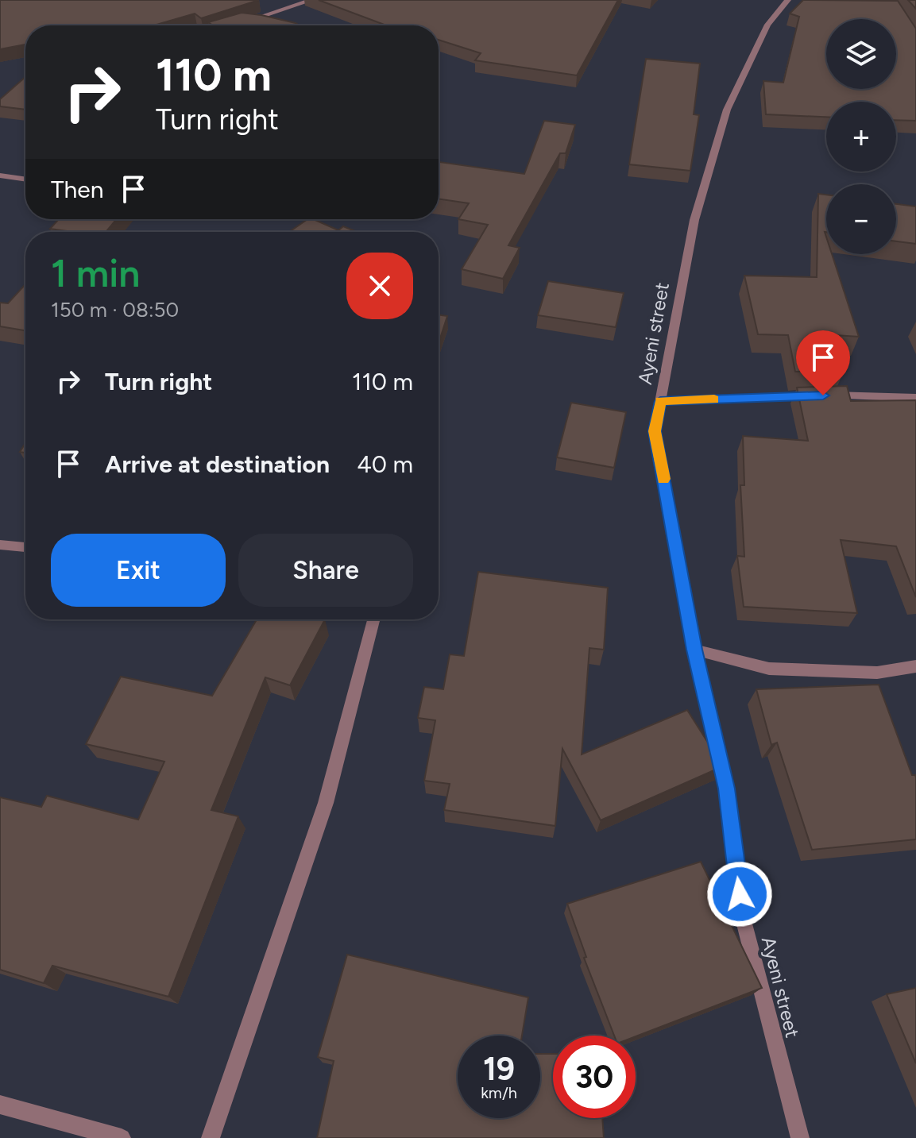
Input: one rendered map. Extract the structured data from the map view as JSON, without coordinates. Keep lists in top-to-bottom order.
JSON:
{
  "streets": {
    "street": ["Ayeni street"]
  },
  "page": {
    "map_buttons": ["+", "−"],
    "turn": ["110 m", "Turn right"],
    "then": "Then",
    "heading": ["1 min", "150 m · 08:50"],
    "list": [
      {
        "name": "Turn right",
        "value": "110 m"
      },
      {
        "name": "Arrive at destination",
        "value": "40 m"
      }
    ],
    "buttons": ["Exit", "Share"],
    "speed": "19 km/h",
    "limit": "30"
  }
}
